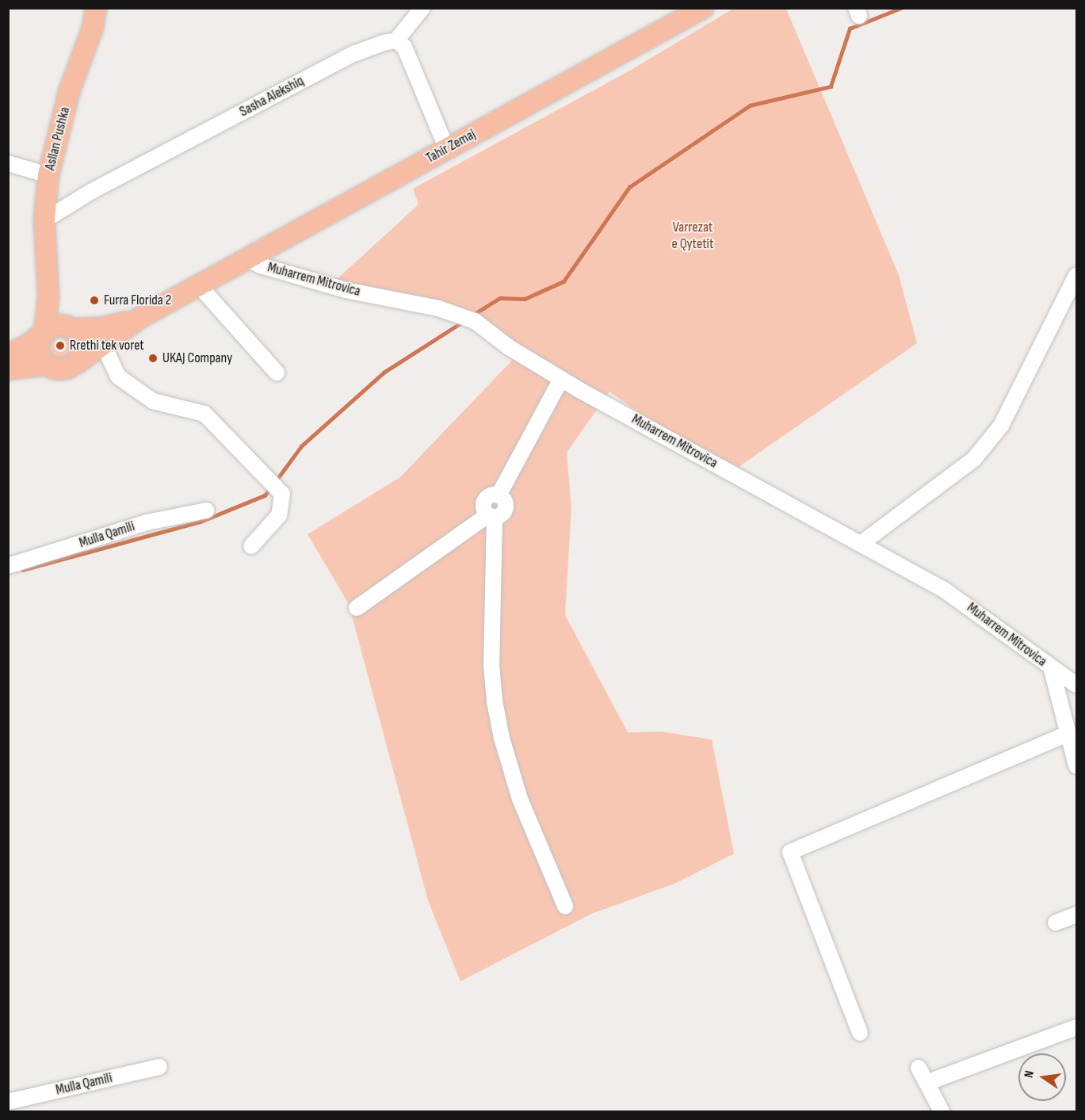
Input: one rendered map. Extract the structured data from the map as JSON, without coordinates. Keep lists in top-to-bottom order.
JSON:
{
  "streets": {
    "main road": ["Asllan Pushka", "Tahir Zemaj"],
    "street": ["Sasha Alekshiq", "Muharrem Mitrovica", "Mulla Qamili"]
  },
  "crossings": [
    ["Sasha Alekshiq", "Asllan Pushka"],
    ["Asllan Pushka", "Tahir Zemaj"],
    ["Tahir Zemaj", "Muharrem Mitrovica"]
  ],
  "parks": ["Varrezat e Qytetit"],
  "places": ["Furra Florida 2", "Rrethi tek voret", "UKAJ Company"],
  "north": "left"
}
